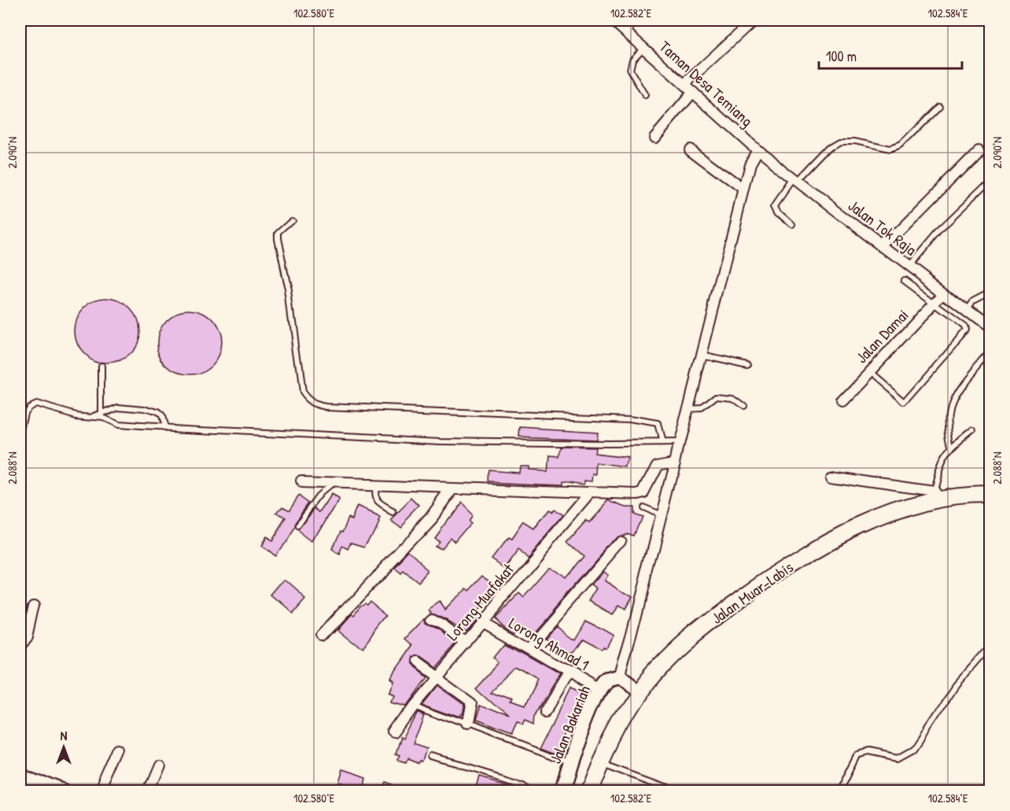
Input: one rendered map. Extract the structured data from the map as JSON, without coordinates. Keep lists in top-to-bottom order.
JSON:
{
  "streets": {
    "main road": ["Jalan Muar-Labis"],
    "street": [
      "Taman Desa Temiang",
      "Jalan Tok Raja",
      "Jalan Damai",
      "Lorong Muafakat",
      "Lorong Ahmad 1",
      "Jalan Bakariah"
    ]
  },
  "crossings": [
    ["Taman Desa Temiang", "Jalan Tok Raja"],
    ["Jalan Tok Raja", "Jalan Damai"],
    ["Lorong Muafakat", "Lorong Ahmad 1"],
    ["Lorong Ahmad 1", "Jalan Bakariah"]
  ],
  "scale_bar": "100 m",
  "north": "top",
  "coordinates": [
    "102.580°E",
    "102.582°E",
    "102.584°E",
    "2.090°N",
    "2.088°N"
  ]
}
